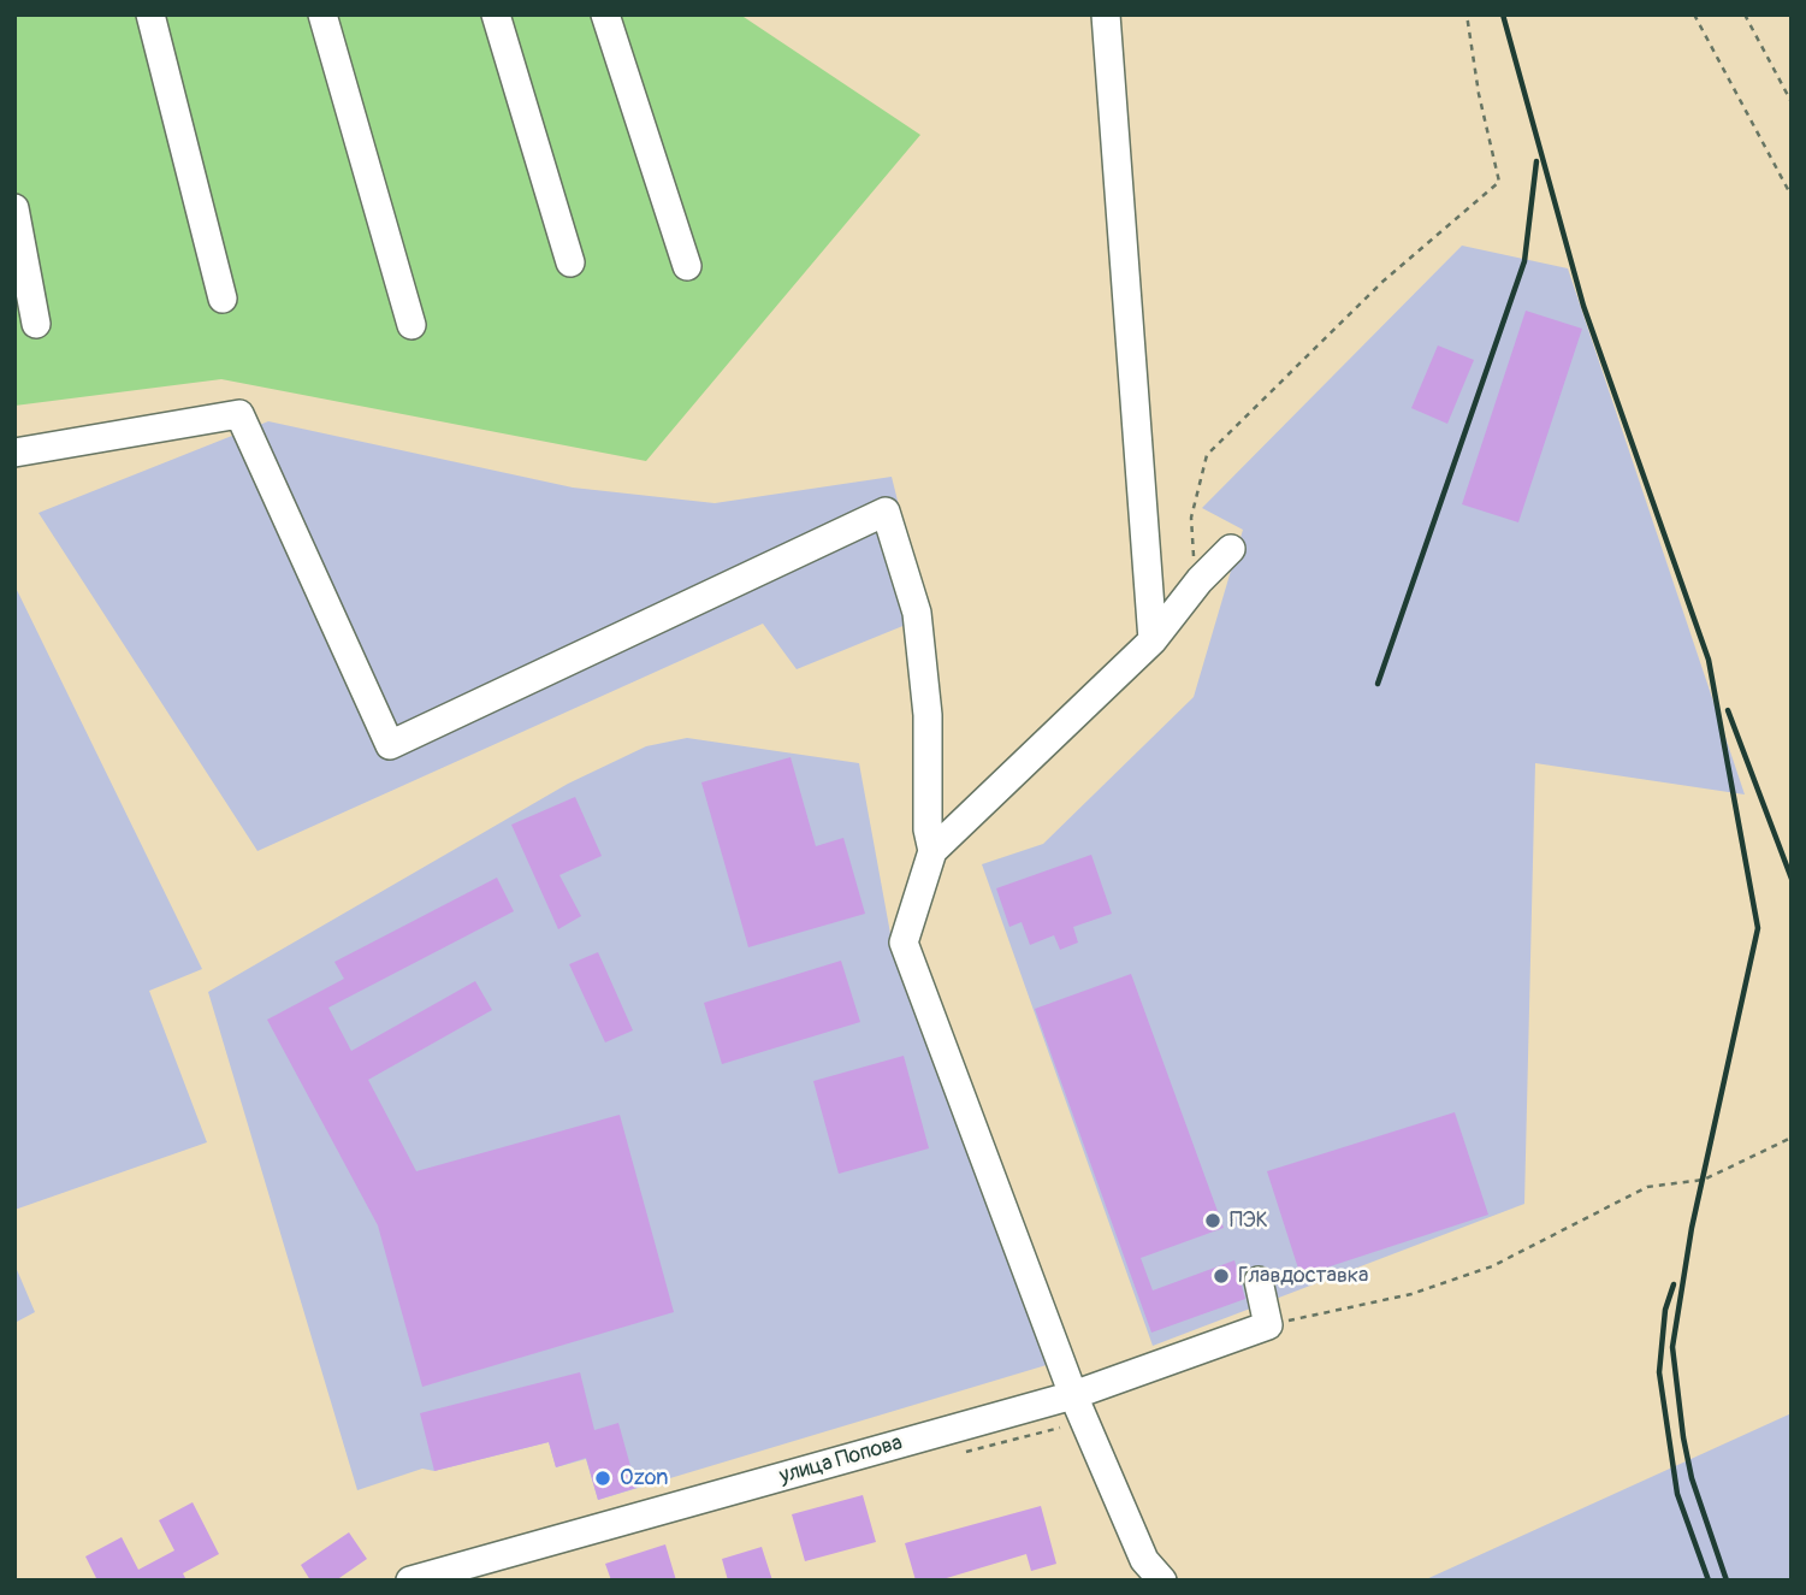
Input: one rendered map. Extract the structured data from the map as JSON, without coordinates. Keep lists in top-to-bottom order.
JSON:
{
  "streets": {
    "street": ["улица Попова"]
  },
  "places": ["ПЭК", "Главдоставка", "Ozon"]
}
